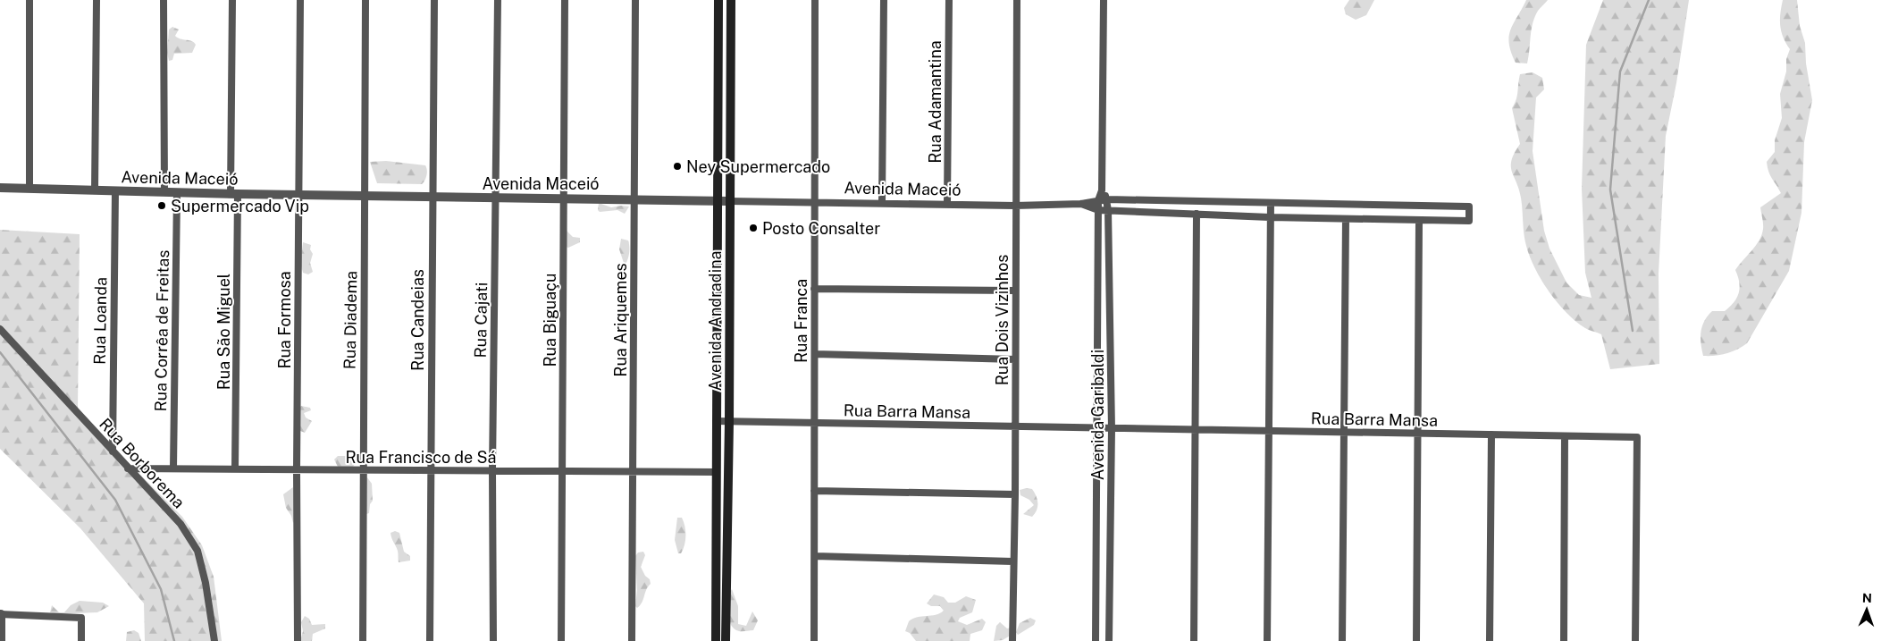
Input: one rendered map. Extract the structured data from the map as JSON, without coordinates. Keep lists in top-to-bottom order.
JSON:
{
  "streets": {
    "main road": ["Avenida Andradina"],
    "street": [
      "Rua Adamantina",
      "Avenida Maceió",
      "Rua Formosa",
      "Rua Diadema",
      "Rua Candeias",
      "Rua Cajati",
      "Rua Biguaçu",
      "Rua Ariquemes",
      "Rua Dois Vizinhos",
      "Rua Loanda",
      "Rua Franca",
      "Rua Corrêa de Freitas",
      "Rua São Miguel",
      "Rua Barra Mansa",
      "Avenida Garibaldi",
      "Rua Francisco de Sá",
      "Rua Borborema"
    ]
  },
  "crossings": [
    ["Rua Adamantina", "Avenida Maceió"],
    ["Avenida Maceió", "Rua Formosa"],
    ["Avenida Maceió", "Rua Diadema"],
    ["Avenida Maceió", "Rua Candeias"],
    ["Avenida Maceió", "Rua Cajati"],
    ["Avenida Maceió", "Rua Biguaçu"],
    ["Avenida Maceió", "Rua Ariquemes"],
    ["Avenida Maceió", "Rua Dois Vizinhos"],
    ["Avenida Maceió", "Rua Loanda"],
    ["Avenida Maceió", "Avenida Andradina"],
    ["Avenida Maceió", "Rua Franca"],
    ["Avenida Maceió", "Rua Corrêa de Freitas"],
    ["Avenida Maceió", "Rua São Miguel"],
    ["Avenida Maceió", "Avenida Garibaldi"],
    ["Rua Formosa", "Rua Francisco de Sá"],
    ["Rua Diadema", "Rua Francisco de Sá"],
    ["Rua Candeias", "Rua Francisco de Sá"],
    ["Rua Cajati", "Rua Francisco de Sá"],
    ["Rua Biguaçu", "Rua Francisco de Sá"],
    ["Rua Ariquemes", "Rua Francisco de Sá"],
    ["Rua Dois Vizinhos", "Rua Barra Mansa"],
    ["Rua Loanda", "Rua Borborema"],
    ["Avenida Andradina", "Rua Barra Mansa"],
    ["Avenida Andradina", "Rua Francisco de Sá"],
    ["Rua Franca", "Rua Barra Mansa"],
    ["Rua Corrêa de Freitas", "Rua Francisco de Sá"],
    ["Rua São Miguel", "Rua Francisco de Sá"],
    ["Rua Barra Mansa", "Avenida Garibaldi"],
    ["Rua Francisco de Sá", "Rua Borborema"]
  ],
  "places": ["Ney Supermercado", "Supermercado Vip", "Posto Consalter"],
  "north": "top"
}
